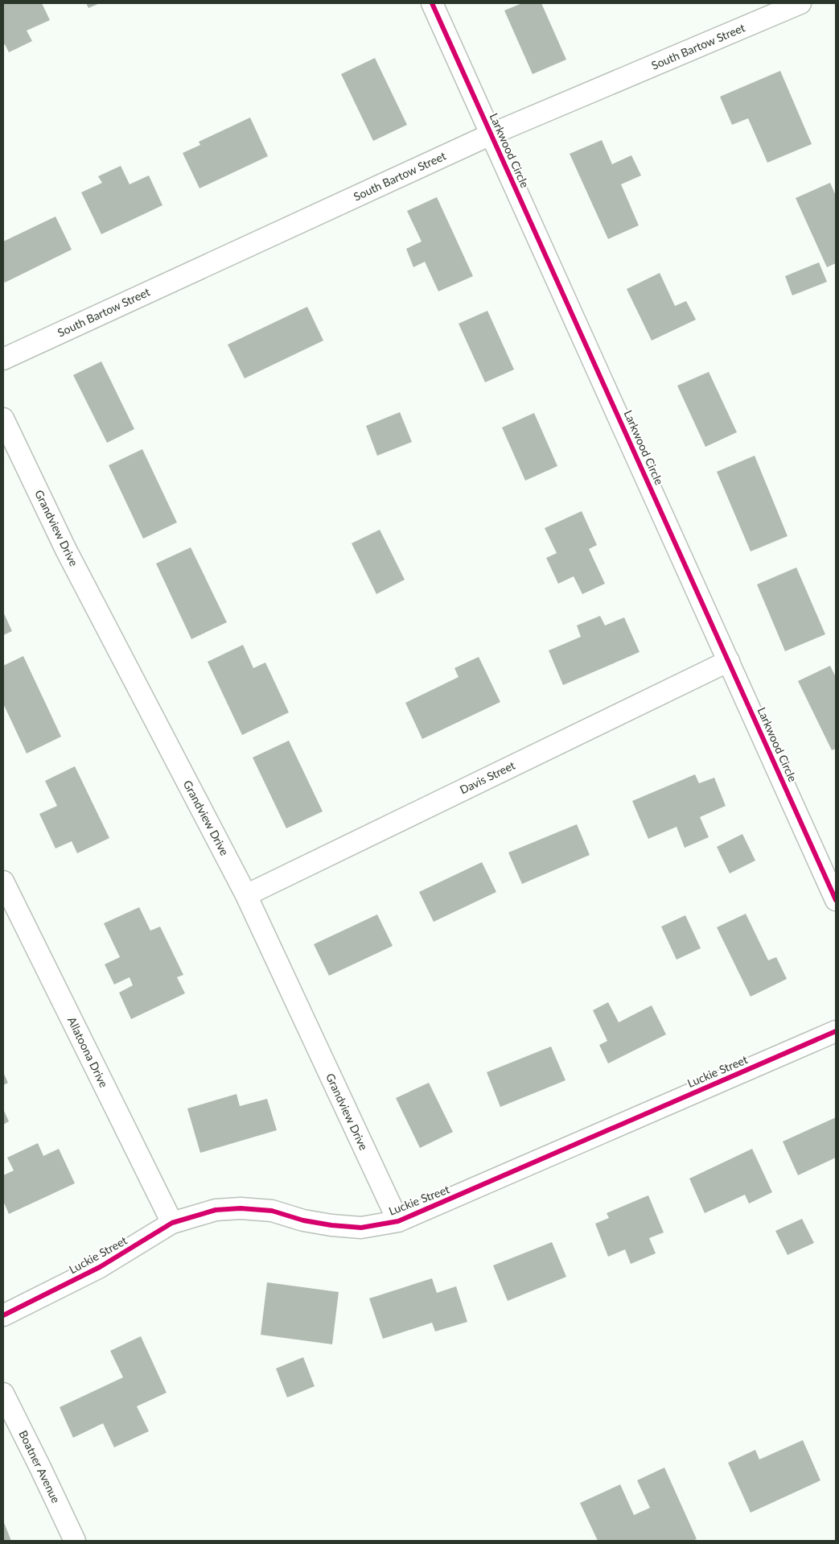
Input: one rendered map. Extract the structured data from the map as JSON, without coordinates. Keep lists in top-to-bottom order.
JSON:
{
  "streets": {
    "street": [
      "South Bartow Street",
      "Larkwood Circle",
      "Grandview Drive",
      "Davis Street",
      "Allatoona Drive",
      "Luckie Street",
      "Boatner Avenue"
    ]
  },
  "crossings": [
    ["South Bartow Street", "Larkwood Circle"],
    ["Larkwood Circle", "Davis Street"],
    ["Grandview Drive", "Davis Street"],
    ["Grandview Drive", "Luckie Street"],
    ["Allatoona Drive", "Luckie Street"]
  ]
}
